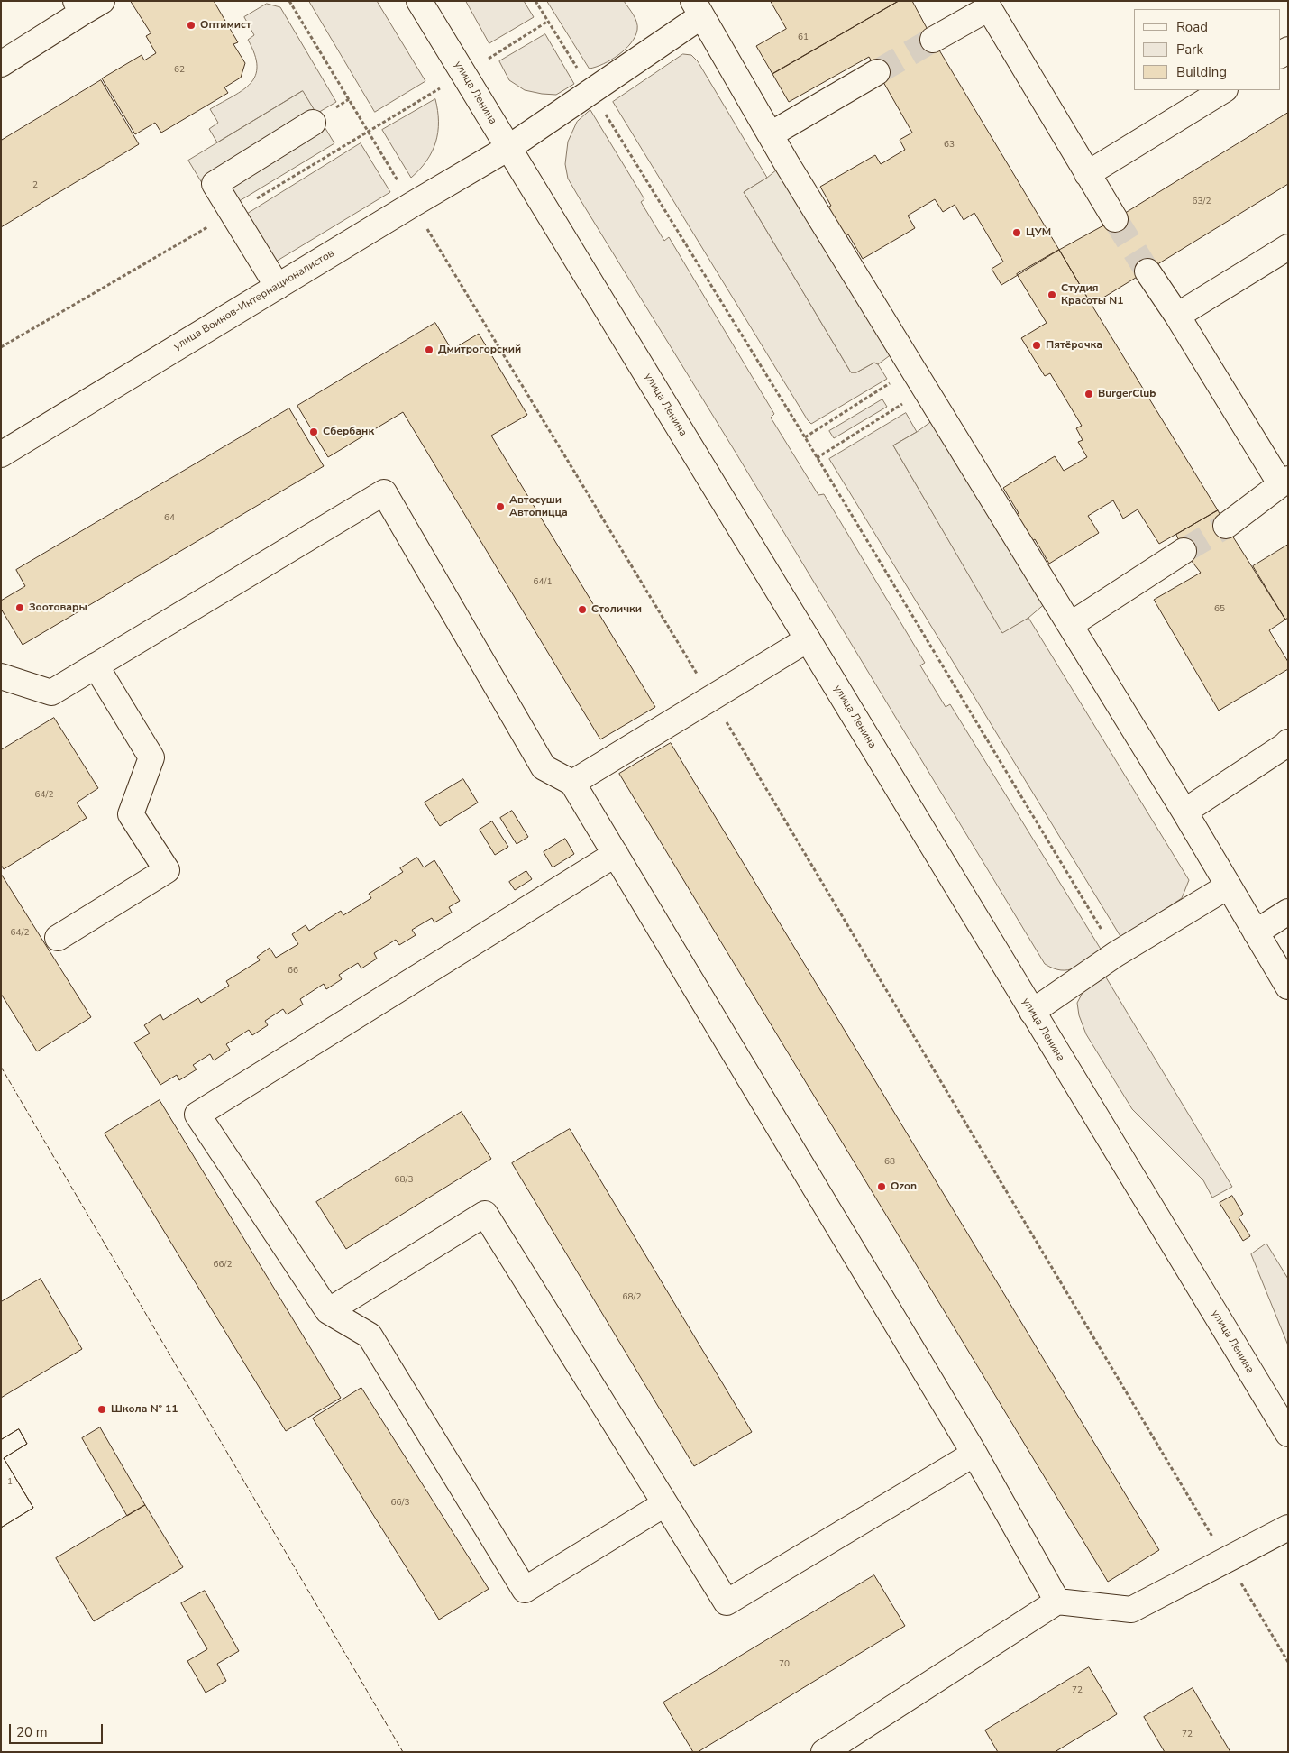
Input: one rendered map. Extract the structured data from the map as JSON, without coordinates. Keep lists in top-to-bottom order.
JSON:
{
  "streets": {
    "main road": ["улица Ленина", "улица Воинов-Интернационалистов"]
  },
  "crossings": [
    ["улица Ленина", "улица Воинов-Интернационалистов"]
  ],
  "places": [
    "Оптимист",
    "ЦУМ",
    "Студия Красоты N1",
    "Пятёрочка",
    "Дмитрогорский",
    "BurgerClub",
    "Сбербанк",
    "Автосуши Автопицца",
    "Зоотовары",
    "Столички",
    "Ozon",
    "Школа № 11"
  ],
  "house_numbers": [
    "61",
    "62",
    "63",
    "2",
    "63/2",
    "64",
    "64/1",
    "65",
    "64/2",
    "64/2",
    "66",
    "68",
    "68/3",
    "66/2",
    "68/2",
    "1",
    "66/3",
    "70",
    "72",
    "72"
  ],
  "legend": ["Road", "Park", "Building"],
  "scale_bar": "20 m"
}
